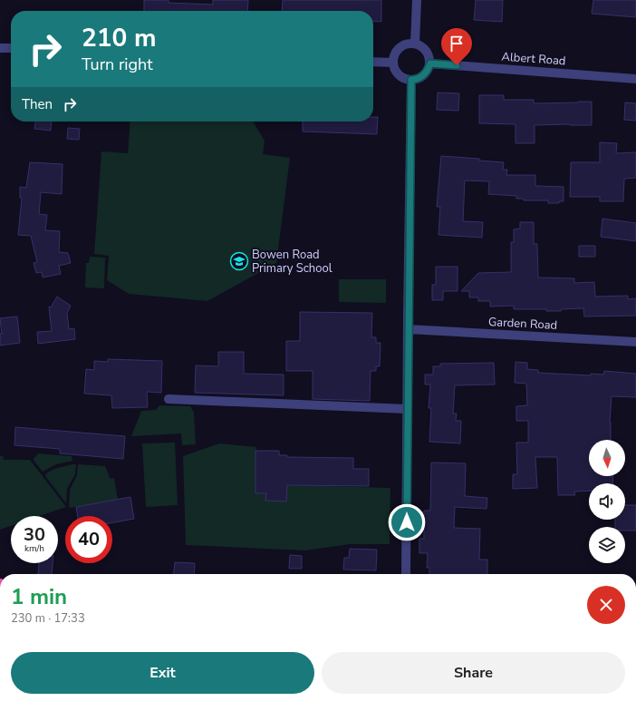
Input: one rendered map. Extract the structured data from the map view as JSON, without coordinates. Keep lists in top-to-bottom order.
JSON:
{
  "streets": {
    "street": ["Albert Road", "Garden Road"]
  },
  "places": {
    "school or university": ["Bowen Road Primary School"]
  },
  "north": "bottom",
  "page": {
    "turn": ["210 m", "Turn right"],
    "then": "Then",
    "speed": "30 km/h",
    "limit": "40",
    "heading": ["1 min", "230 m · 17:33"],
    "buttons": ["Exit", "Share"]
  }
}
